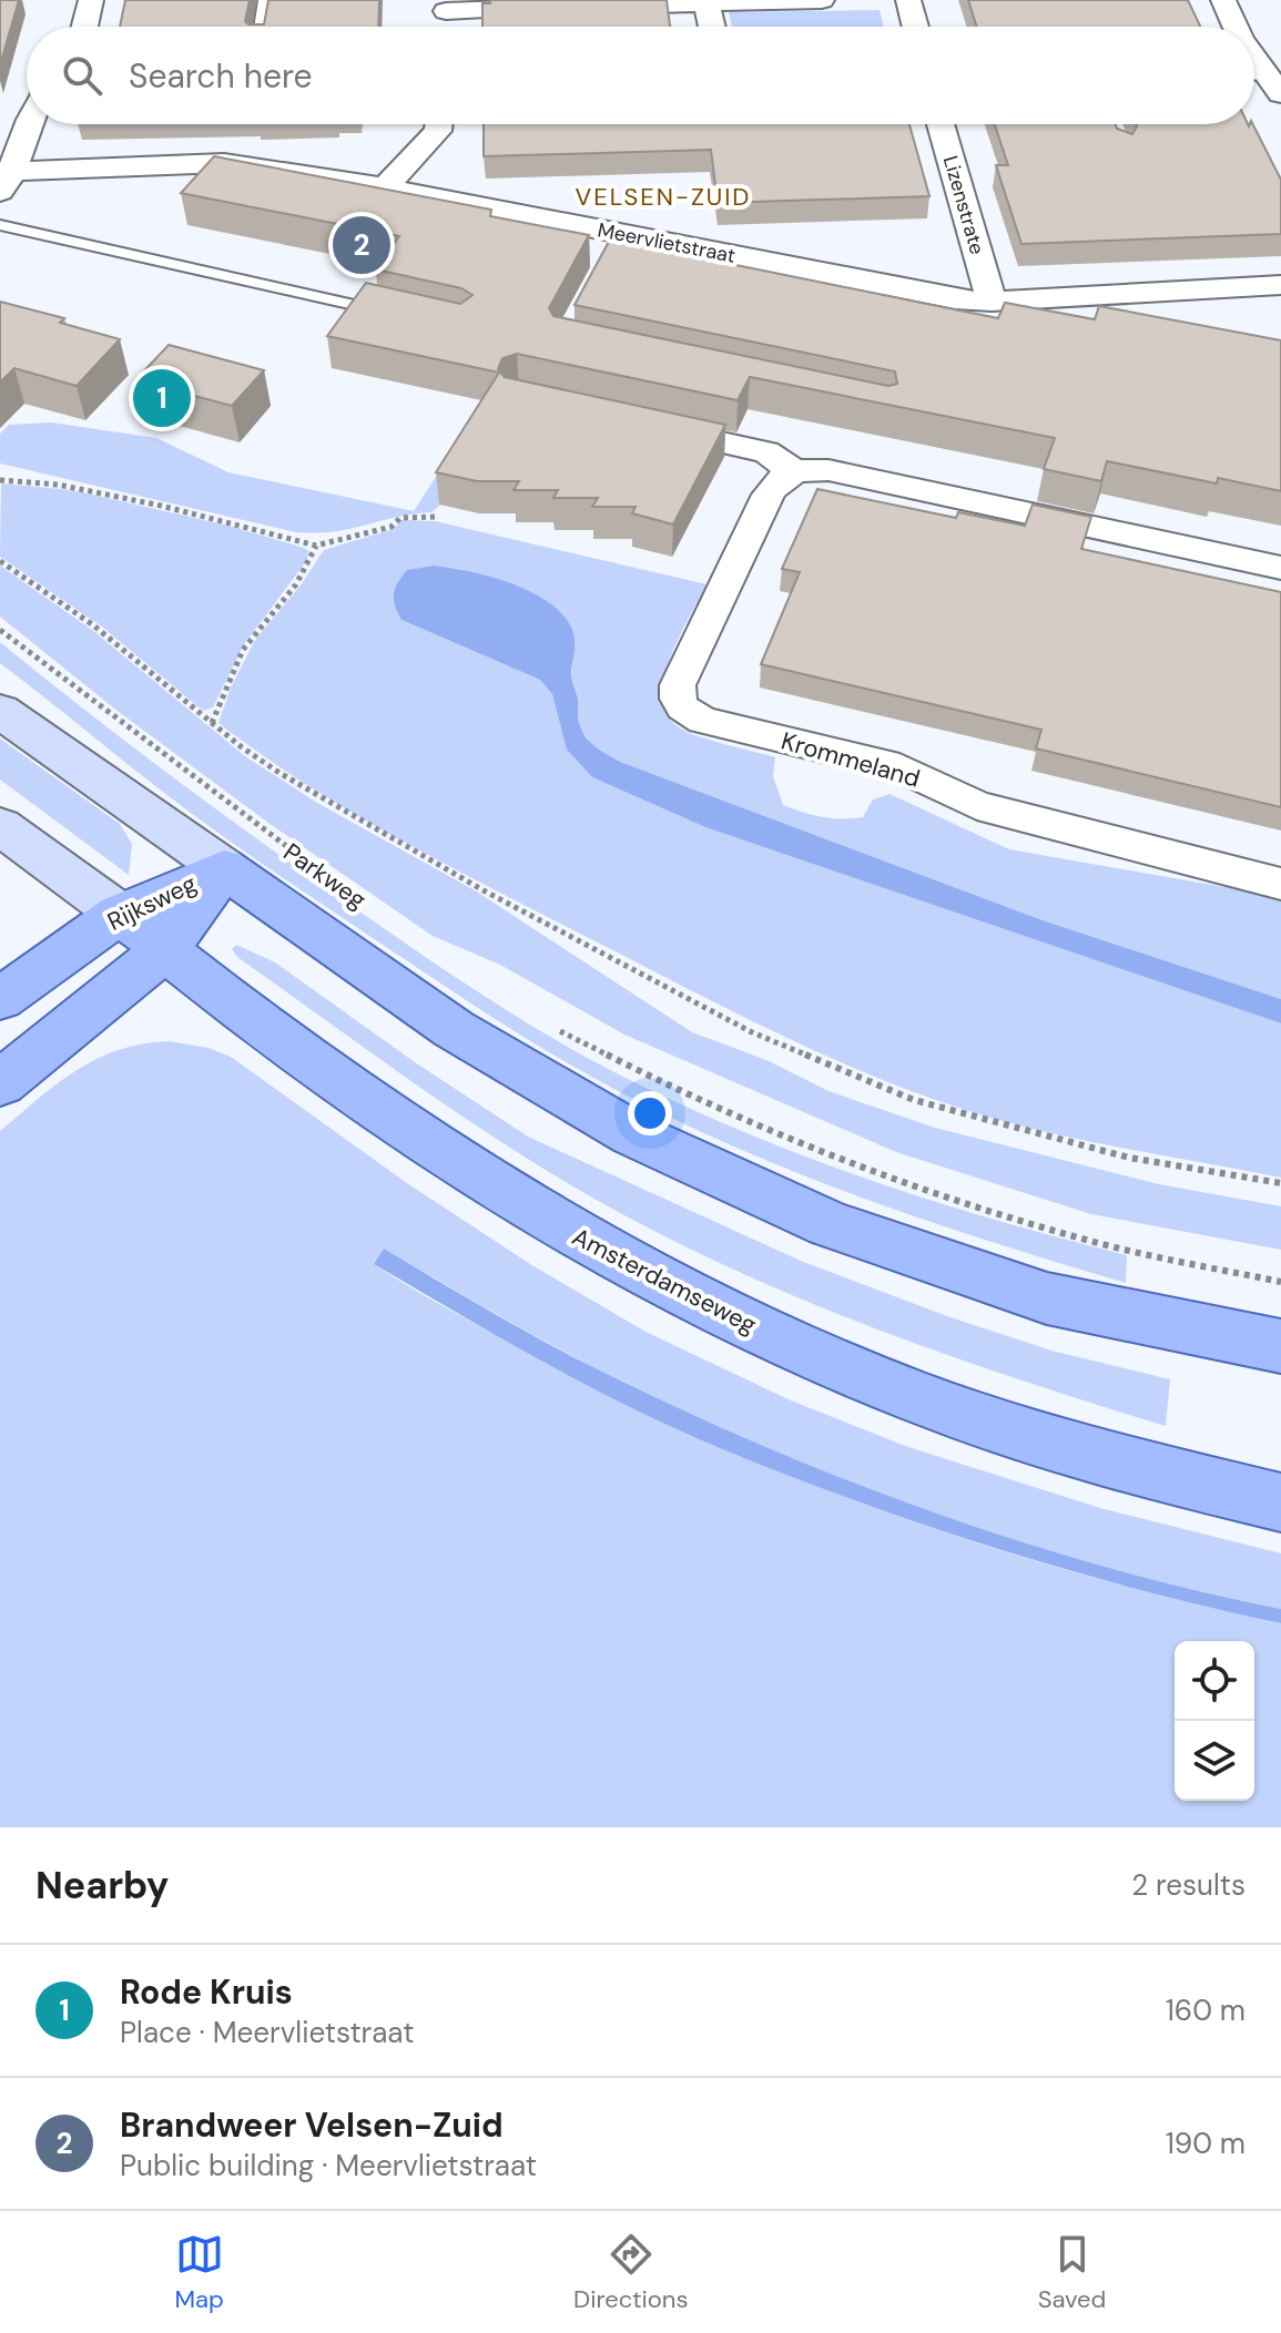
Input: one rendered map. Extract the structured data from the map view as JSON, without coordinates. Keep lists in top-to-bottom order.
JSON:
{
  "streets": {
    "main road": ["Rijksweg", "Amsterdamseweg"],
    "street": ["Lizenstrate", "Meervlietstraat", "Krommeland"],
    "path": ["Parkweg"]
  },
  "crossings": [
    ["Lizenstrate", "Meervlietstraat"],
    ["Rijksweg", "Amsterdamseweg"]
  ],
  "districts": ["VELSEN-ZUID"],
  "page": {
    "search": "Search here",
    "pins": ["2", "1"],
    "heading": ["Nearby", "2 results"],
    "list": [
      {
        "mark": "1",
        "name": "Rode Kruis",
        "note": "Place · Meervlietstraat",
        "value": "160 m"
      },
      {
        "mark": "2",
        "name": "Brandweer Velsen-Zuid",
        "note": "Public building · Meervlietstraat",
        "value": "190 m"
      }
    ],
    "nav": ["Map", "Directions", "Saved"]
  }
}
